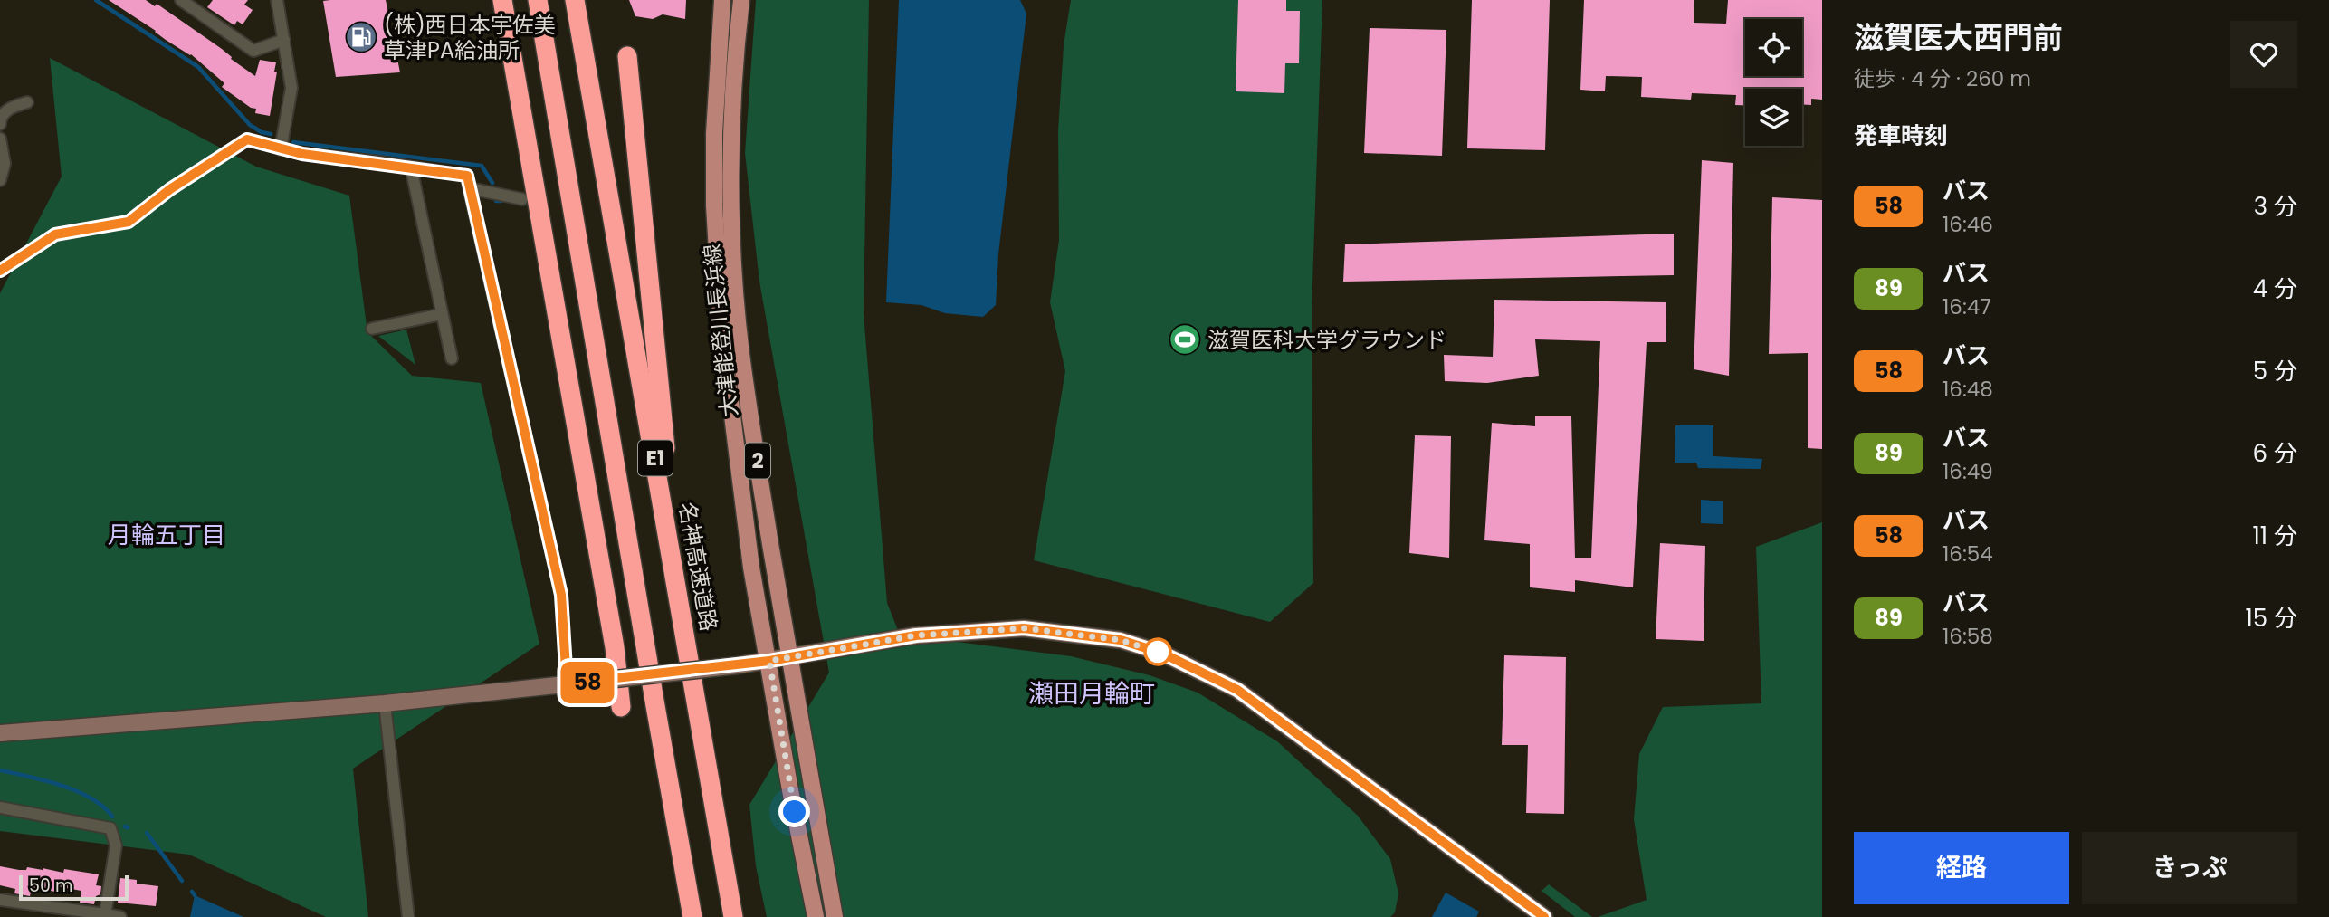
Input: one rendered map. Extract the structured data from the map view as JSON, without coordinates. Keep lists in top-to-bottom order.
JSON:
{
  "streets": {
    "highway": ["E1", "名神高速道路"],
    "main road": ["大津能登川長浜線", "2"]
  },
  "districts": ["月輪五丁目", "瀬田月輪町"],
  "places": {
    "fuel station": ["(株)西日本宇佐美 草津PA給油所"],
    "sports": ["滋賀医科大学グラウンド"]
  },
  "lines": ["bus line 58"],
  "scale_bar": "50 m",
  "page": {
    "on_map": "58",
    "heading": [
      ["滋賀医大西門前", "徒歩 · 4 分 · 260 m"],
      "発車時刻"
    ],
    "list": [
      {
        "mark": "58",
        "name": "バス",
        "note": "16:46",
        "value": "3 分"
      },
      {
        "mark": "89",
        "name": "バス",
        "note": "16:47",
        "value": "4 分"
      },
      {
        "mark": "58",
        "name": "バス",
        "note": "16:48",
        "value": "5 分"
      },
      {
        "mark": "89",
        "name": "バス",
        "note": "16:49",
        "value": "6 分"
      },
      {
        "mark": "58",
        "name": "バス",
        "note": "16:54",
        "value": "11 分"
      },
      {
        "mark": "89",
        "name": "バス",
        "note": "16:58",
        "value": "15 分"
      }
    ],
    "buttons": ["経路", "きっぷ"],
    "scale": "50 m"
  }
}
